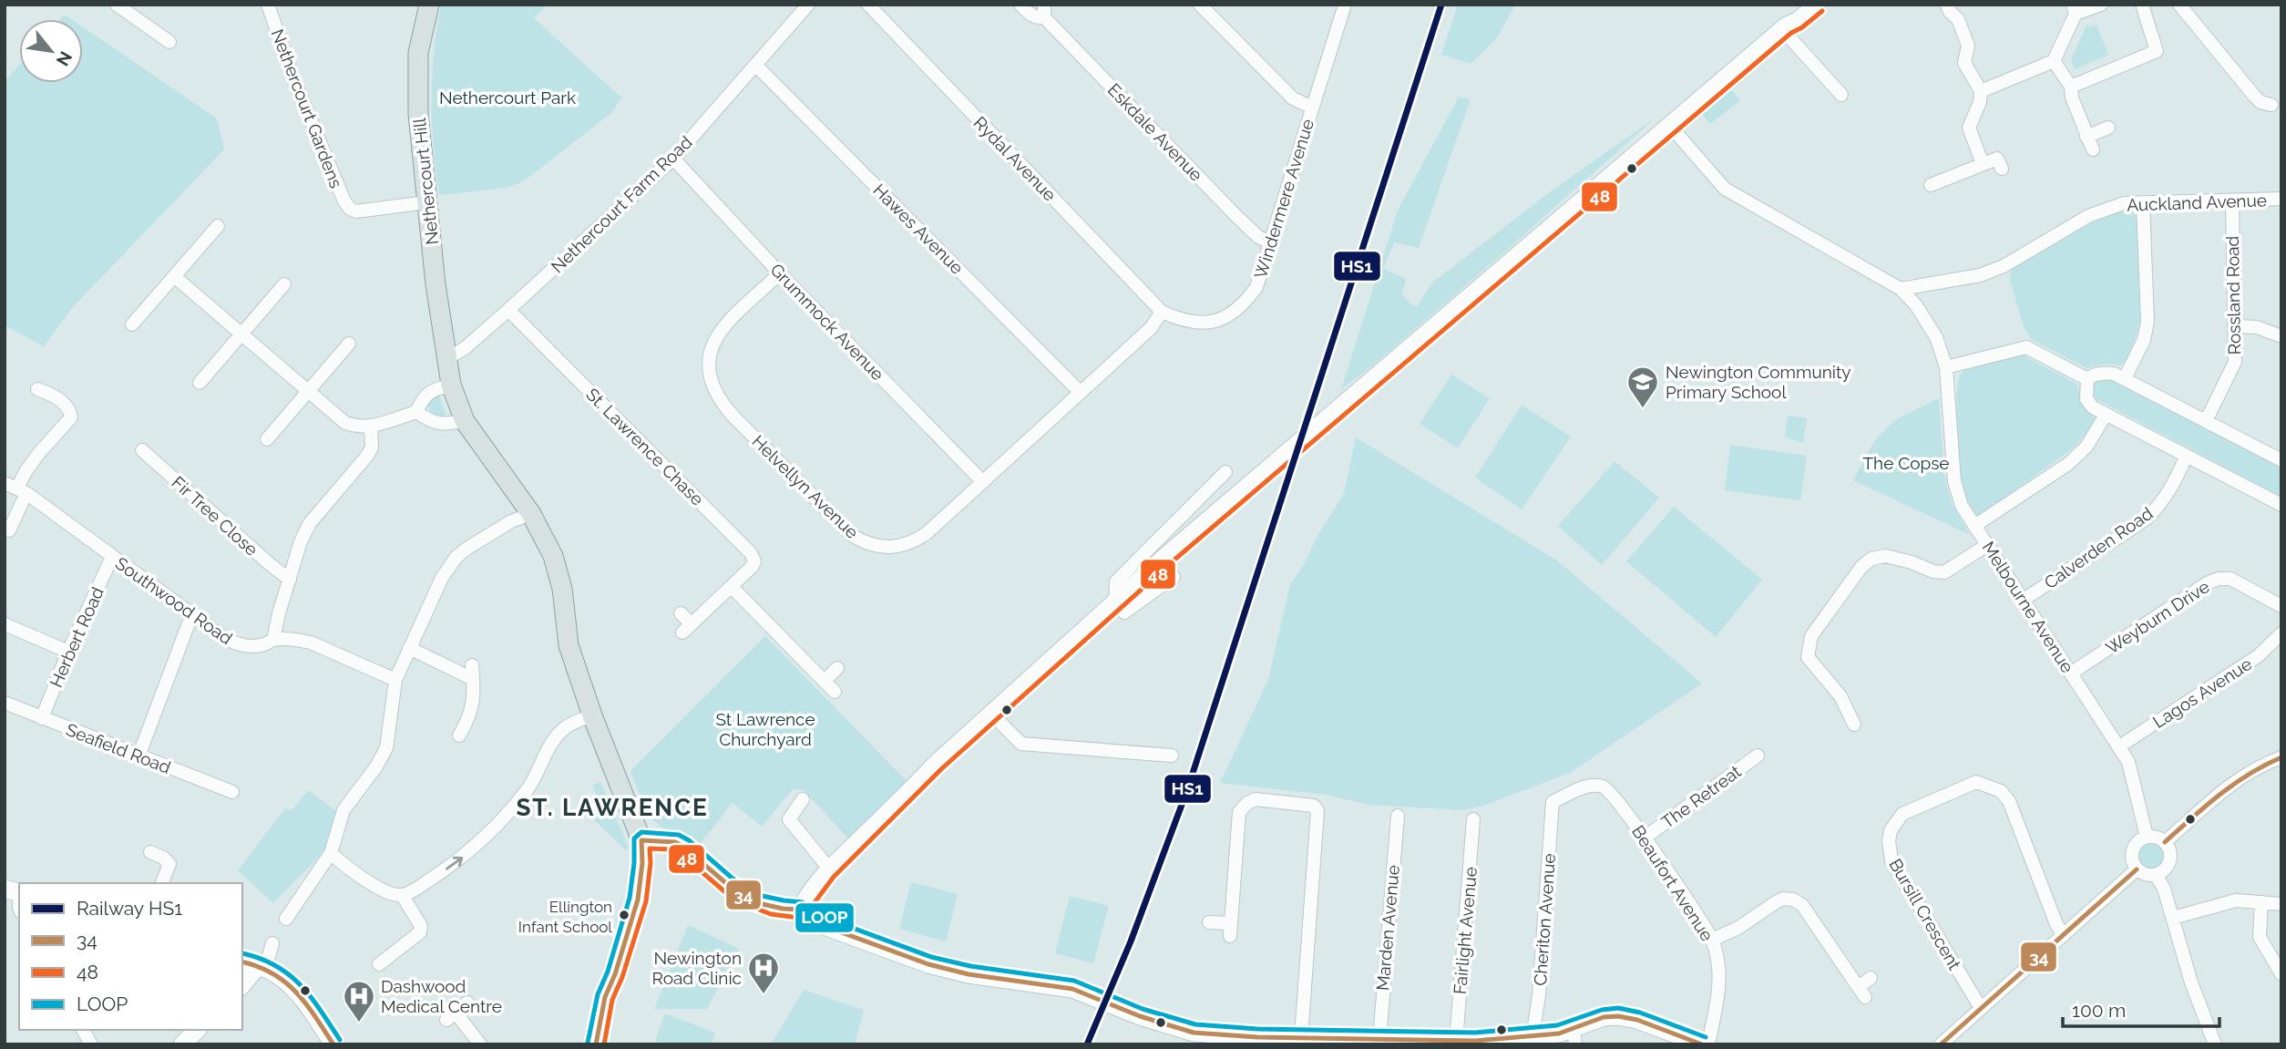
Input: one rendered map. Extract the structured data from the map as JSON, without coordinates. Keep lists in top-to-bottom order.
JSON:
{
  "streets": {
    "main road": ["Nethercourt Hill"],
    "street": [
      "Nethercourt Gardens",
      "Eskdale Avenue",
      "Rydal Avenue",
      "Windermere Avenue",
      "Auckland Avenue",
      "Nethercourt Farm Road",
      "Hawes Avenue",
      "Rossland Road",
      "Grummock Avenue",
      "St. Lawrence Chase",
      "Helvellyn Avenue",
      "Fir Tree Close",
      "Calverden Road",
      "Southwood Road",
      "Melbourne Avenue",
      "Weyburn Drive",
      "Herbert Road",
      "Lagos Avenue",
      "Seafield Road",
      "The Retreat",
      "Beaufort Avenue",
      "Bursill Crescent",
      "Cheriton Avenue",
      "Marden Avenue",
      "Fairlight Avenue"
    ]
  },
  "crossings": [
    ["Nethercourt Gardens", "Nethercourt Hill"],
    ["Eskdale Avenue", "Windermere Avenue"],
    ["Rydal Avenue", "Windermere Avenue"],
    ["Rydal Avenue", "Helvellyn Avenue"],
    ["Nethercourt Hill", "Nethercourt Farm Road"],
    ["Windermere Avenue", "Helvellyn Avenue"],
    ["Auckland Avenue", "Rossland Road"],
    ["Auckland Avenue", "Melbourne Avenue"],
    ["Nethercourt Farm Road", "Hawes Avenue"],
    ["Nethercourt Farm Road", "Grummock Avenue"],
    ["Nethercourt Farm Road", "St. Lawrence Chase"],
    ["Hawes Avenue", "Helvellyn Avenue"],
    ["Grummock Avenue", "Helvellyn Avenue"],
    ["Calverden Road", "Melbourne Avenue"],
    ["Southwood Road", "Herbert Road"],
    ["Melbourne Avenue", "Weyburn Drive"],
    ["Melbourne Avenue", "Lagos Avenue"],
    ["Herbert Road", "Seafield Road"],
    ["The Retreat", "Beaufort Avenue"],
    ["Beaufort Avenue", "Cheriton Avenue"]
  ],
  "districts": ["ST. LAWRENCE"],
  "parks": ["Nethercourt Park", "The Copse", "St Lawrence Churchyard"],
  "places": {
    "school or university": ["Newington Community Primary School"],
    "other": ["Ellington Infant School"],
    "hospital": ["Newington Road Clinic", "Dashwood Medical Centre"]
  },
  "lines": [
    "rail line HS1",
    "transit line 48",
    "transit line 34",
    "transit line LOOP"
  ],
  "legend": [
    "Railway HS1",
    "34",
    "48",
    "LOOP"
  ],
  "scale_bar": "100 m",
  "north": "bottom right"
}
